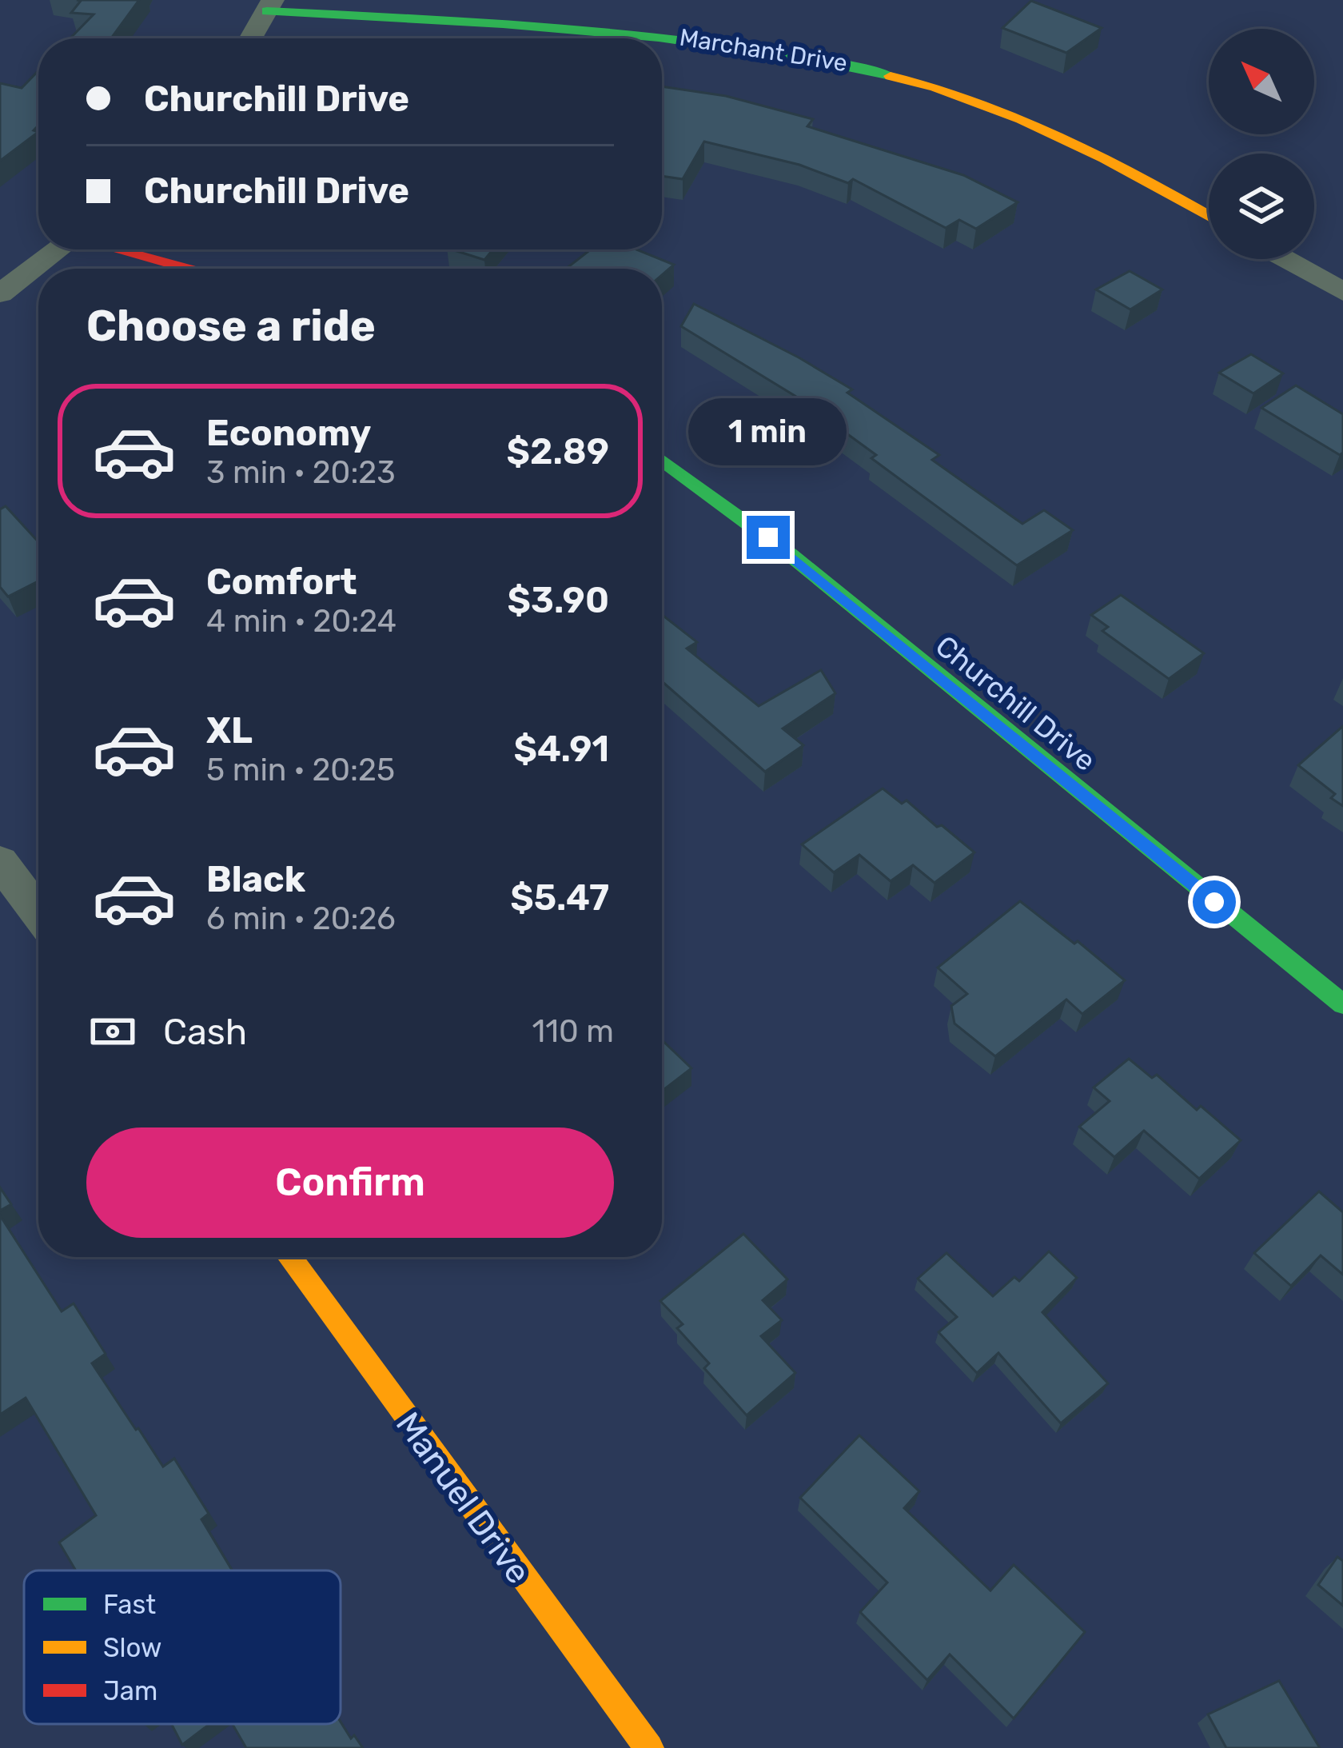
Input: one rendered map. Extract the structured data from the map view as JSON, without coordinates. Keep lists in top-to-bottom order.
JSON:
{
  "streets": {
    "street": ["Marchant Drive", "Churchill Drive", "Manuel Drive"]
  },
  "legend": ["Fast", "Slow", "Jam"],
  "north": "top left",
  "page": {
    "banner": ["Churchill Drive", "Churchill Drive"],
    "heading": "Choose a ride",
    "list": [
      {
        "name": "Economy",
        "note": "3 min · 20:23",
        "value": "$2.89"
      },
      {
        "name": "Comfort",
        "note": "4 min · 20:24",
        "value": "$3.90"
      },
      {
        "name": "XL",
        "note": "5 min · 20:25",
        "value": "$4.91"
      },
      {
        "name": "Black",
        "note": "6 min · 20:26",
        "value": "$5.47"
      }
    ],
    "bubble": "1 min",
    "pay": ["Cash", "110 m"],
    "buttons": "Confirm"
  }
}
